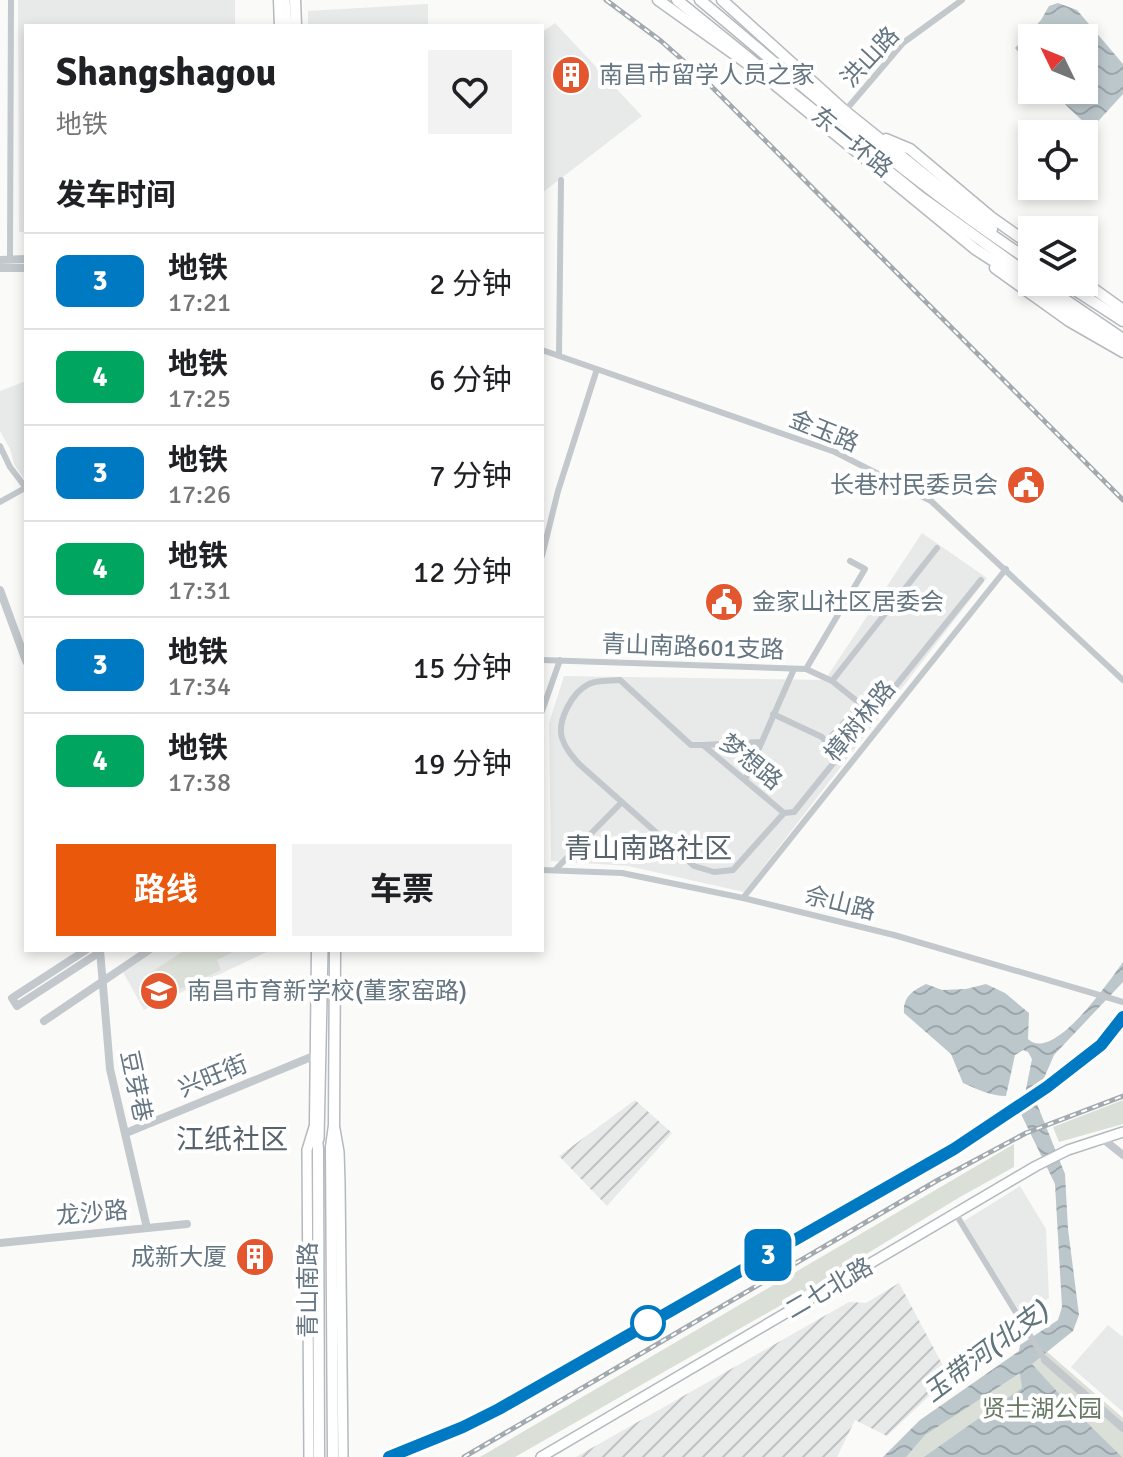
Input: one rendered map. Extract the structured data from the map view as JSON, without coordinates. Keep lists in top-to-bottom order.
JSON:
{
  "streets": {
    "main road": ["东一环路", "二七北路", "青山南路"],
    "street": [
      "洪山路",
      "金玉路",
      "青山南路601支路",
      "樟树林路",
      "梦想路",
      "佘山路",
      "兴旺街",
      "豆芽巷",
      "龙沙路"
    ]
  },
  "crossings": [
    ["金玉路", "樟树林路"],
    ["樟树林路", "佘山路"],
    ["兴旺街", "豆芽巷"],
    ["兴旺街", "青山南路"],
    ["豆芽巷", "龙沙路"]
  ],
  "districts": ["青山南路社区", "江纸社区"],
  "water": ["玉带河(北支)"],
  "parks": ["贤士湖公园"],
  "places": {
    "building": ["南昌市留学人员之家", "成新大厦"],
    "public building": ["长巷村民委员会", "金家山社区居委会"],
    "school or university": ["南昌市育新学校(董家窑路)"]
  },
  "lines": ["metro line 3"],
  "north": "top left",
  "page": {
    "on_map": "3",
    "heading": [
      ["Shangshagou", "地铁"],
      "发车时间"
    ],
    "list": [
      {
        "mark": "3",
        "name": "地铁",
        "note": "17:21",
        "value": "2 分钟"
      },
      {
        "mark": "4",
        "name": "地铁",
        "note": "17:25",
        "value": "6 分钟"
      },
      {
        "mark": "3",
        "name": "地铁",
        "note": "17:26",
        "value": "7 分钟"
      },
      {
        "mark": "4",
        "name": "地铁",
        "note": "17:31",
        "value": "12 分钟"
      },
      {
        "mark": "3",
        "name": "地铁",
        "note": "17:34",
        "value": "15 分钟"
      },
      {
        "mark": "4",
        "name": "地铁",
        "note": "17:38",
        "value": "19 分钟"
      }
    ],
    "buttons": ["路线", "车票"]
  }
}
